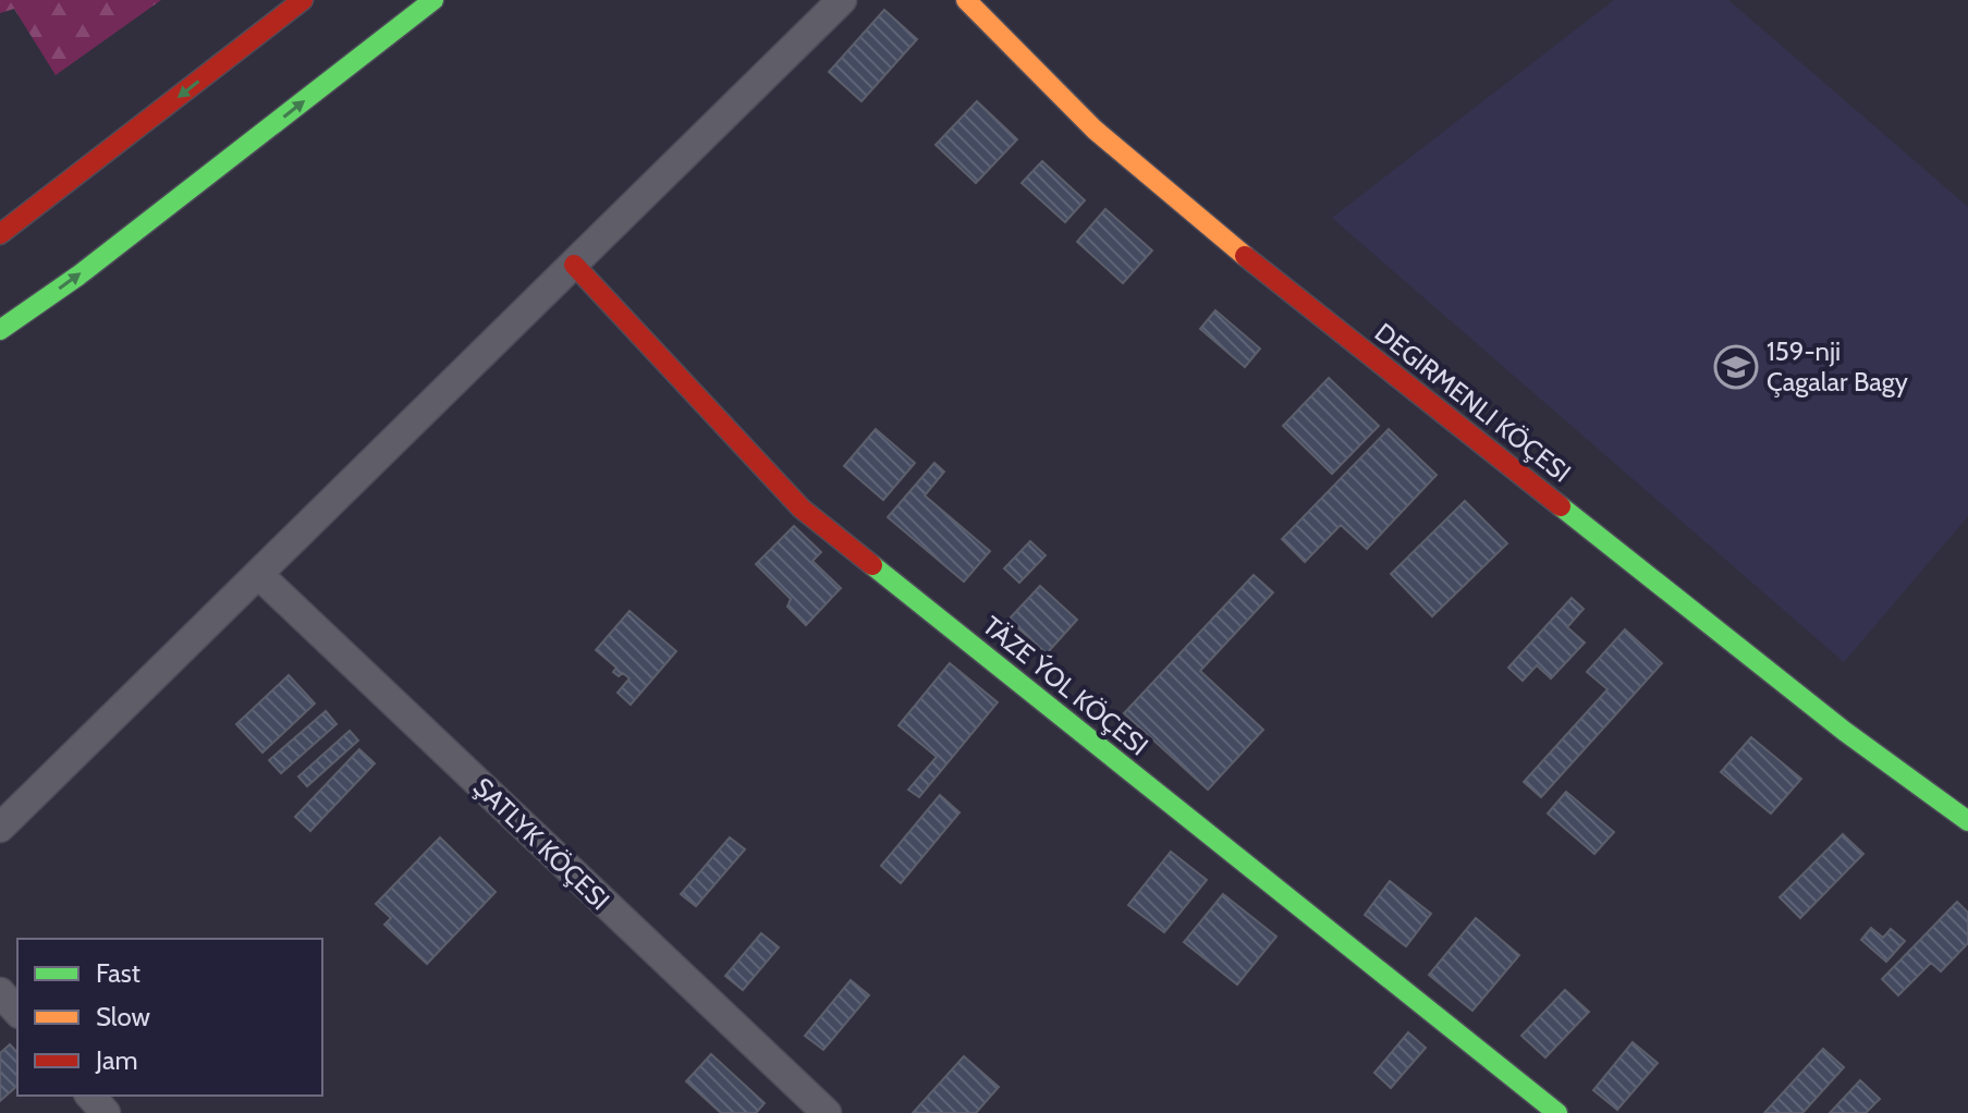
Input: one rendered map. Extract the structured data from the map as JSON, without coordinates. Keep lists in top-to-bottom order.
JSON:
{
  "streets": {
    "street": ["DEGIRMENLI KÖÇESI", "TÄZE ÝOL KÖÇESI", "ŞATLYK KÖÇESI"]
  },
  "places": {
    "school or university": ["159-nji Çagalar Bagy"]
  },
  "legend": ["Fast", "Slow", "Jam"]
}
